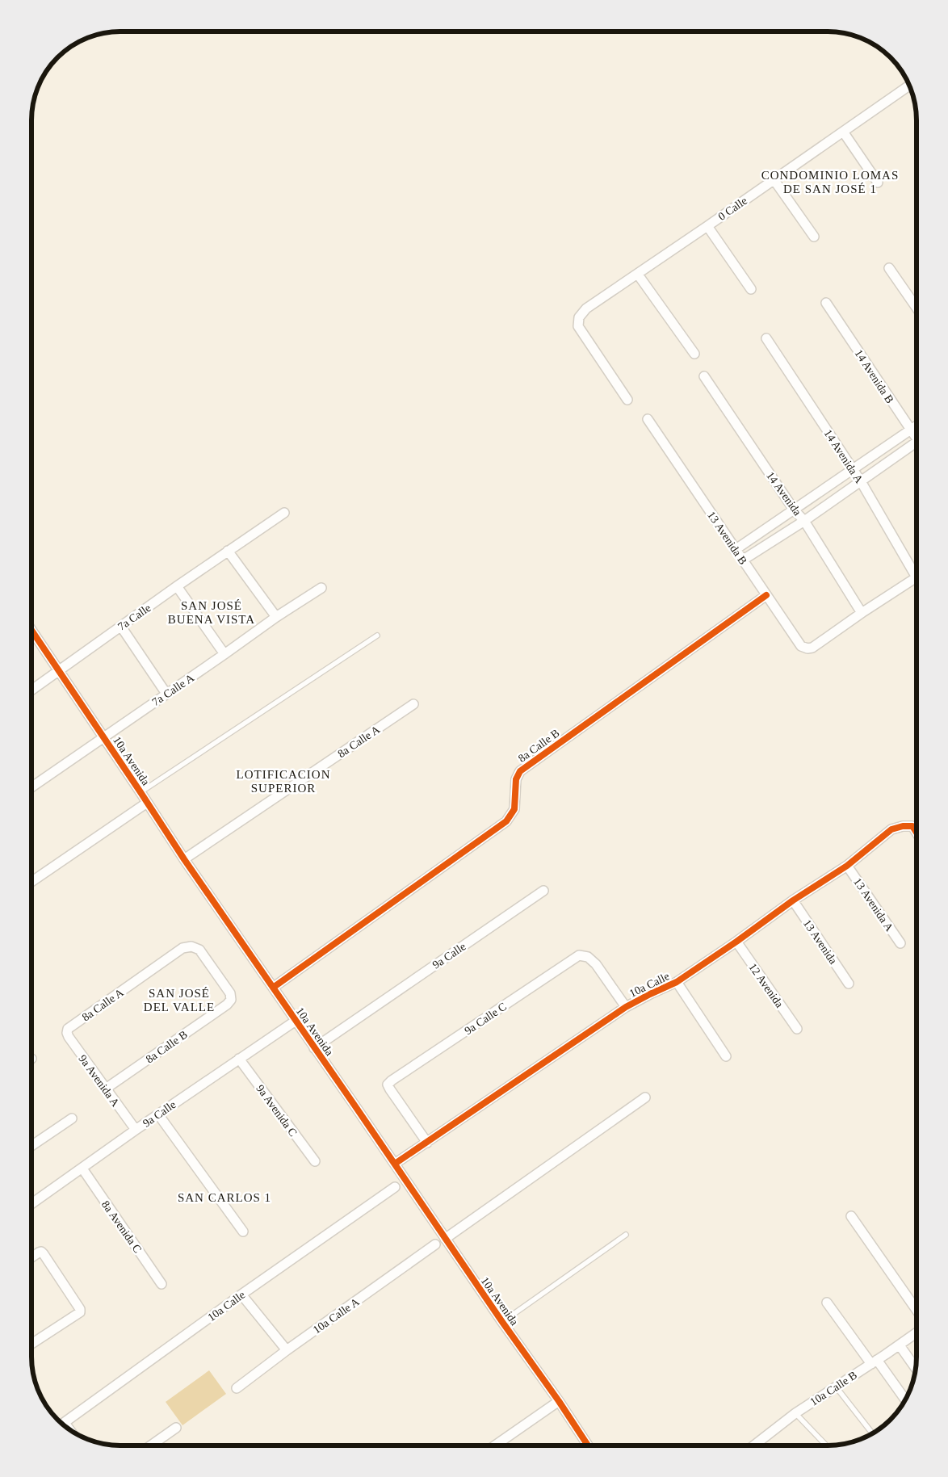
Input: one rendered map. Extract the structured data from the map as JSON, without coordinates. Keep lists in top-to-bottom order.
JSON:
{
  "streets": {
    "street": [
      "0 Calle",
      "14 Avenida B",
      "14 Avenida A",
      "14 Avenida",
      "13 Avenida B",
      "7a Calle",
      "7a Calle A",
      "8a Calle A",
      "8a Calle B",
      "10a Avenida",
      "13 Avenida A",
      "13 Avenida",
      "9a Calle",
      "10a Calle",
      "12 Avenida",
      "9a Calle C",
      "9a Avenida A",
      "9a Avenida C",
      "8a Avenida C",
      "10a Calle A",
      "10a Calle B"
    ]
  },
  "crossings": [
    ["14 Avenida", "13 Avenida B"],
    ["13 Avenida B", "8a Calle B"],
    ["7a Calle", "10a Avenida"],
    ["7a Calle A", "10a Avenida"],
    ["8a Calle A", "8a Calle B"],
    ["8a Calle A", "10a Avenida"],
    ["8a Calle A", "9a Avenida A"],
    ["8a Calle B", "10a Avenida"],
    ["8a Calle B", "9a Avenida A"],
    ["10a Avenida", "9a Calle"],
    ["10a Avenida", "10a Calle"],
    ["13 Avenida A", "10a Calle"],
    ["13 Avenida", "10a Calle"],
    ["9a Calle", "9a Avenida A"],
    ["9a Calle", "9a Avenida C"],
    ["9a Calle", "8a Avenida C"],
    ["10a Calle", "12 Avenida"],
    ["10a Calle", "9a Calle C"]
  ],
  "districts": [
    "CONDOMINIO LOMAS DE SAN JOSÉ 1",
    "SAN JOSÉ BUENA VISTA",
    "LOTIFICACION SUPERIOR",
    "SAN JOSÉ DEL VALLE",
    "SAN CARLOS 1"
  ]
}
